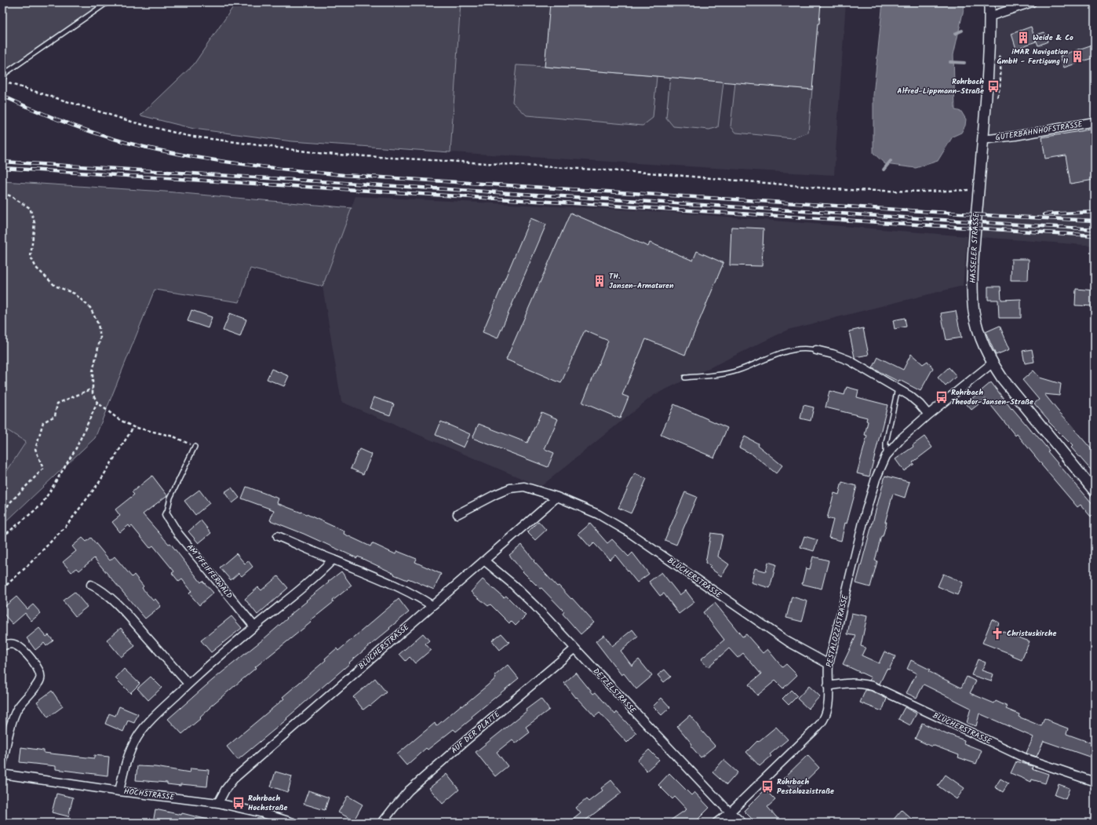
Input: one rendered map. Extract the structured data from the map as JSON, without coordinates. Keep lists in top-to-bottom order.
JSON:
{
  "streets": {
    "street": [
      "GÜTERBAHNHOFSTRASSE",
      "HASSELER STRASSE",
      "AM PFEIFFERWALD",
      "BLÜCHERSTRASSE",
      "PESTALOZZISTRASSE",
      "DETZELSTRASSE",
      "AUF DER PLATTE",
      "HOCHSTRASSE"
    ]
  },
  "crossings": [
    ["GÜTERBAHNHOFSTRASSE", "HASSELER STRASSE"],
    ["HASSELER STRASSE", "PESTALOZZISTRASSE"],
    ["BLÜCHERSTRASSE", "PESTALOZZISTRASSE"],
    ["BLÜCHERSTRASSE", "DETZELSTRASSE"],
    ["BLÜCHERSTRASSE", "HOCHSTRASSE"],
    ["PESTALOZZISTRASSE", "DETZELSTRASSE"],
    ["DETZELSTRASSE", "AUF DER PLATTE"]
  ],
  "places": {
    "building": ["Weide & Co", "iMAR Navigation GmbH - Fertigung II", "TH. Jansen-Armaturen"],
    "bus stop": [
      "Rohrbach Alfred-Lippmann-Straße",
      "Rohrbach Theodor-Jansen-Straße",
      "Rohrbach Pestalozzistraße",
      "Rohrbach Hochstraße"
    ],
    "church": ["Christuskirche"]
  }
}
